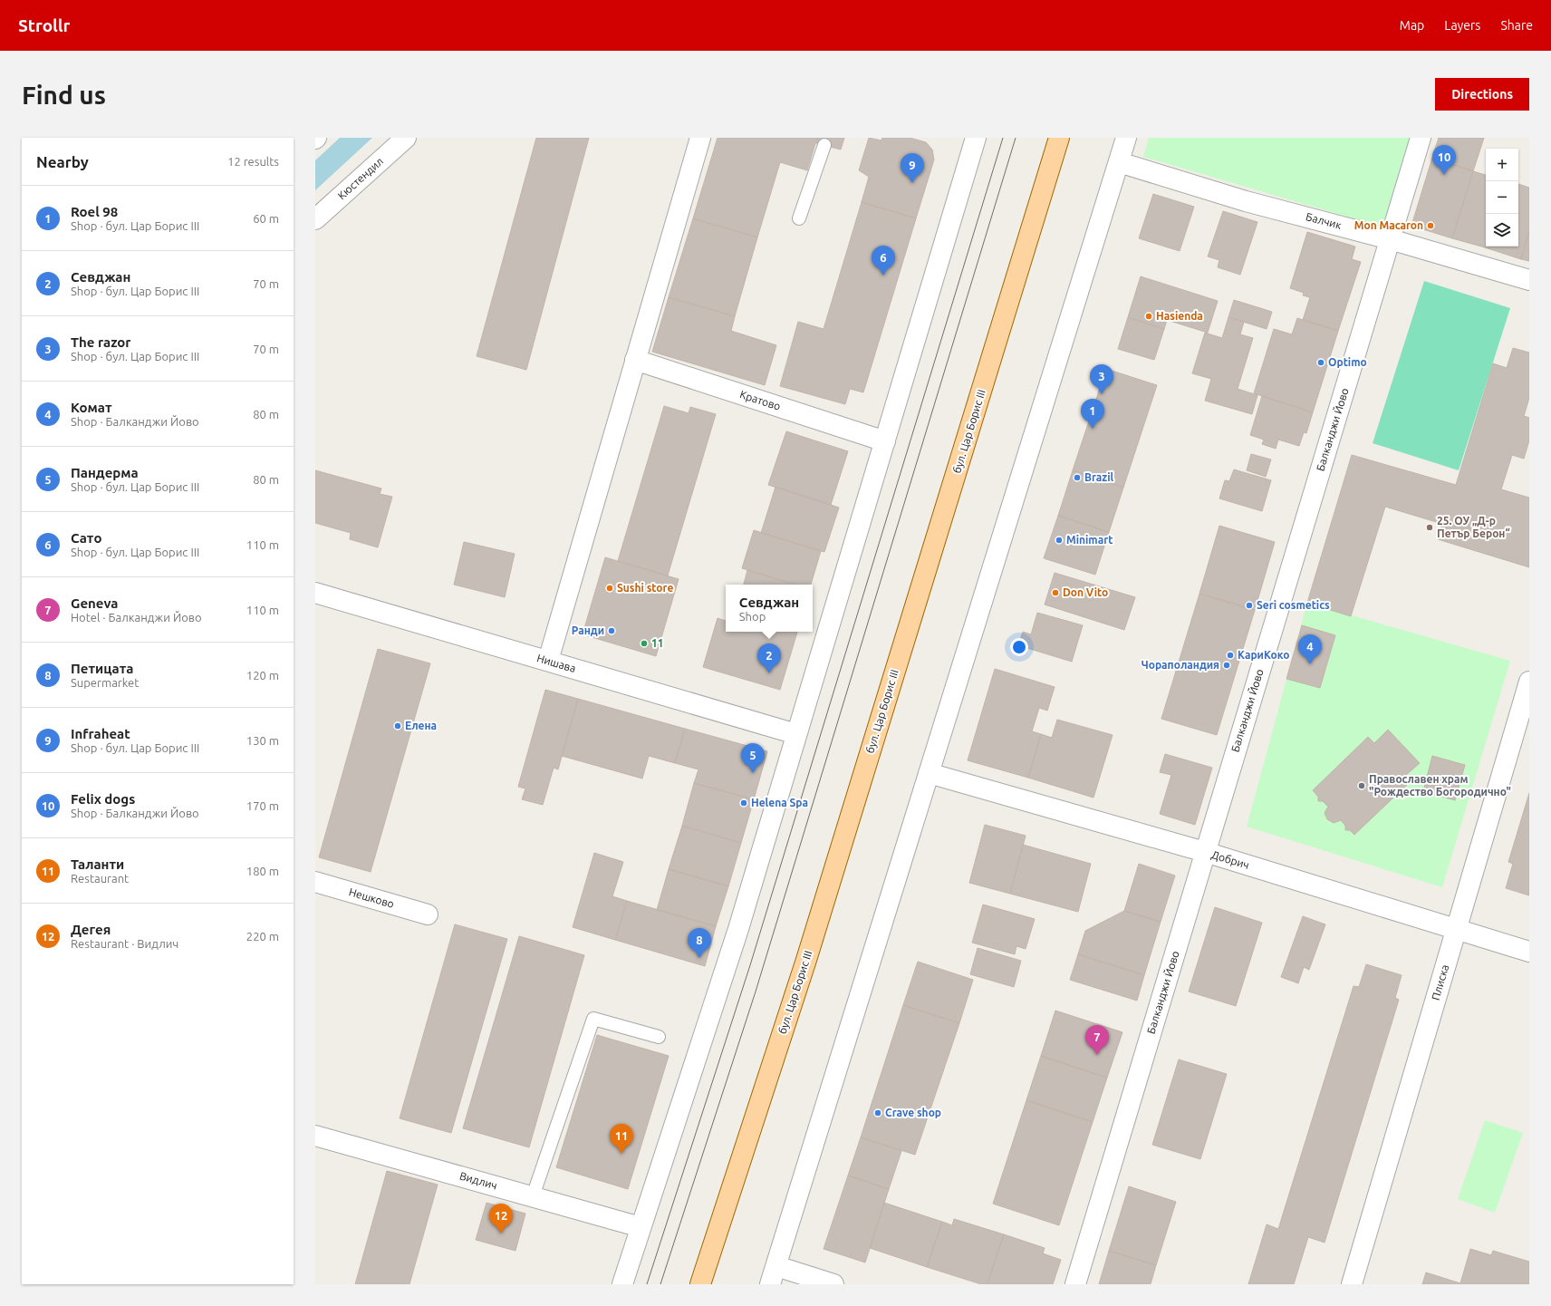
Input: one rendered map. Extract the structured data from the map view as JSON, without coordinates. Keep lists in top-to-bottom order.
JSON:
{
  "streets": {
    "main road": ["бул. Цар Борис III"],
    "street": [
      "Кюстендил",
      "Балчик",
      "Кратово",
      "Балканджи Йово",
      "Нишава",
      "Добрич",
      "Нешково",
      "Плиска",
      "Видлич"
    ]
  },
  "crossings": [
    ["Балчик", "Балканджи Йово"],
    ["Балканджи Йово", "Добрич"],
    ["Добрич", "Плиска"]
  ],
  "places": [
    "Mon Macaron",
    "Hasienda",
    "Optimo",
    "Brazil",
    "25. ОУ „Д-р Петър Берон“",
    "Minimart",
    "Sushi store",
    "Don Vito",
    "Seri cosmetics",
    "Ранди",
    "11",
    "КариКоко",
    "Чораполандия",
    "Елена",
    "Православен храм \"Рождество Богородично\"",
    "Helena Spa",
    "Crave shop"
  ],
  "page": {
    "header": "Strollr",
    "nav": ["Map", "Layers", "Share"],
    "buttons": "Directions",
    "title": "Find us",
    "heading": ["Nearby", "12 results"],
    "pins": [
      "10",
      "9",
      "6",
      "3",
      "1",
      "4",
      "2",
      "5",
      "8",
      "7",
      "11",
      "12"
    ],
    "map_buttons": ["+", "−"],
    "list": [
      {
        "mark": "1",
        "name": "Roel 98",
        "note": "Shop · бул. Цар Борис III",
        "value": "60 m"
      },
      {
        "mark": "2",
        "name": "Севджан",
        "note": "Shop · бул. Цар Борис III",
        "value": "70 m"
      },
      {
        "mark": "3",
        "name": "The razor",
        "note": "Shop · бул. Цар Борис III",
        "value": "70 m"
      },
      {
        "mark": "4",
        "name": "Комат",
        "note": "Shop · Балканджи Йово",
        "value": "80 m"
      },
      {
        "mark": "5",
        "name": "Пандерма",
        "note": "Shop · бул. Цар Борис III",
        "value": "80 m"
      },
      {
        "mark": "6",
        "name": "Сато",
        "note": "Shop · бул. Цар Борис III",
        "value": "110 m"
      },
      {
        "mark": "7",
        "name": "Geneva",
        "note": "Hotel · Балканджи Йово",
        "value": "110 m"
      },
      {
        "mark": "8",
        "name": "Петицата",
        "note": "Supermarket",
        "value": "120 m"
      },
      {
        "mark": "9",
        "name": "Infraheat",
        "note": "Shop · бул. Цар Борис III",
        "value": "130 m"
      },
      {
        "mark": "10",
        "name": "Felix dogs",
        "note": "Shop · Балканджи Йово",
        "value": "170 m"
      },
      {
        "mark": "11",
        "name": "Таланти",
        "note": "Restaurant",
        "value": "180 m"
      },
      {
        "mark": "12",
        "name": "Дегея",
        "note": "Restaurant · Видлич",
        "value": "220 m"
      }
    ],
    "popup": ["Севджан", "Shop"]
  }
}
